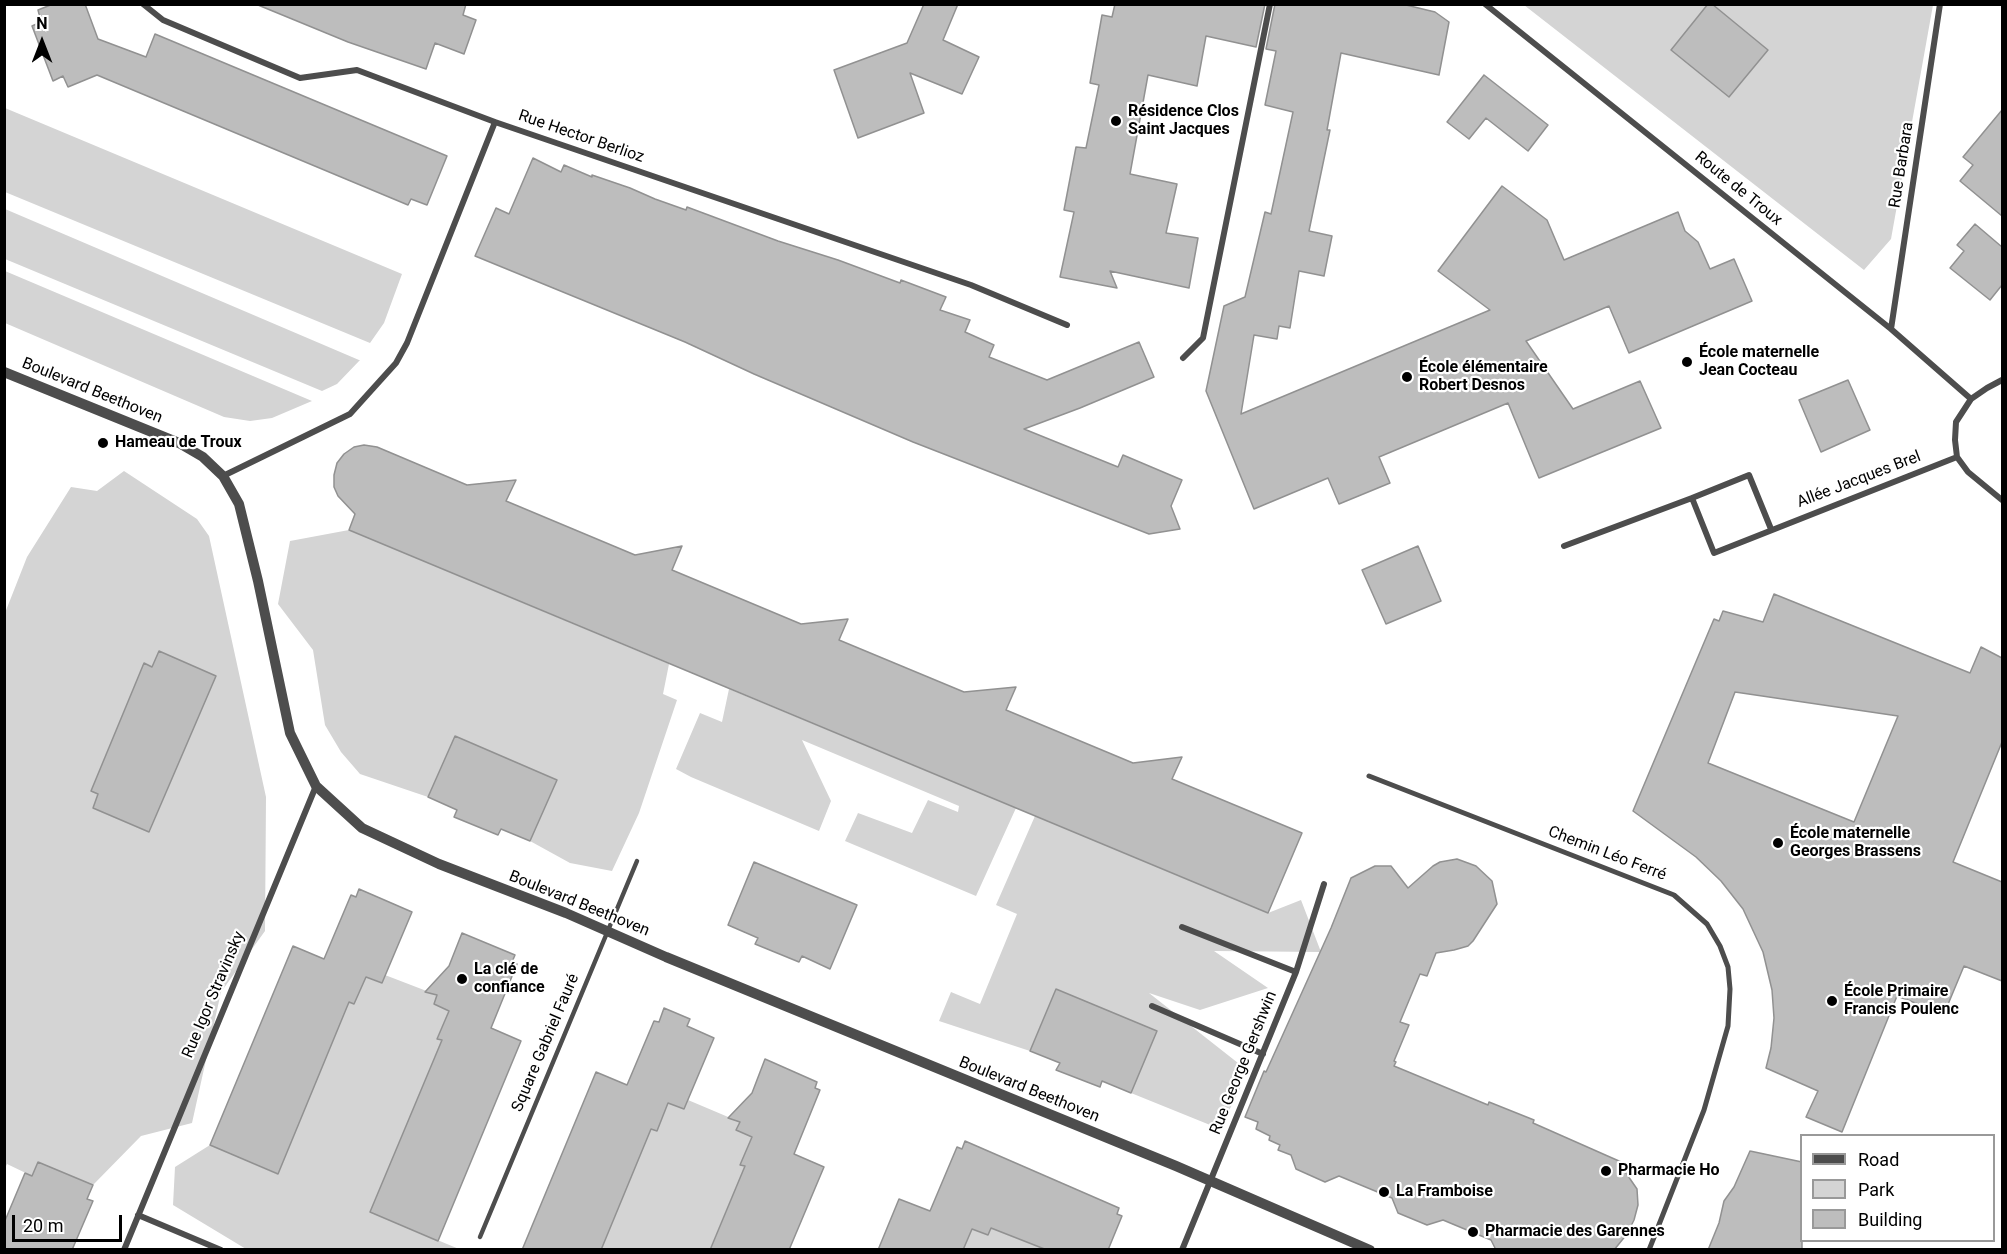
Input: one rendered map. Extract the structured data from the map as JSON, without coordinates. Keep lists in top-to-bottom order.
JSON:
{
  "streets": {
    "street": [
      "Rue Hector Berlioz",
      "Rue Barbara",
      "Route de Troux",
      "Boulevard Beethoven",
      "Allée Jacques Brel",
      "Chemin Léo Ferré",
      "Rue Igor Stravinsky",
      "Rue George Gershwin"
    ],
    "lane": ["Square Gabriel Fauré"]
  },
  "crossings": [
    ["Rue Hector Berlioz", "Boulevard Beethoven"],
    ["Rue Barbara", "Route de Troux"],
    ["Boulevard Beethoven", "Rue Igor Stravinsky"],
    ["Boulevard Beethoven", "Square Gabriel Fauré"],
    ["Boulevard Beethoven", "Rue George Gershwin"]
  ],
  "places": [
    "Résidence Clos Saint Jacques",
    "École maternelle Jean Cocteau",
    "École élémentaire Robert Desnos",
    "Hameau de Troux",
    "École maternelle Georges Brassens",
    "La clé de confiance",
    "École Primaire Francis Poulenc",
    "Pharmacie Ho",
    "La Framboise",
    "Pharmacie des Garennes"
  ],
  "legend": ["Road", "Park", "Building"],
  "scale_bar": "20 m",
  "north": "top"
}
